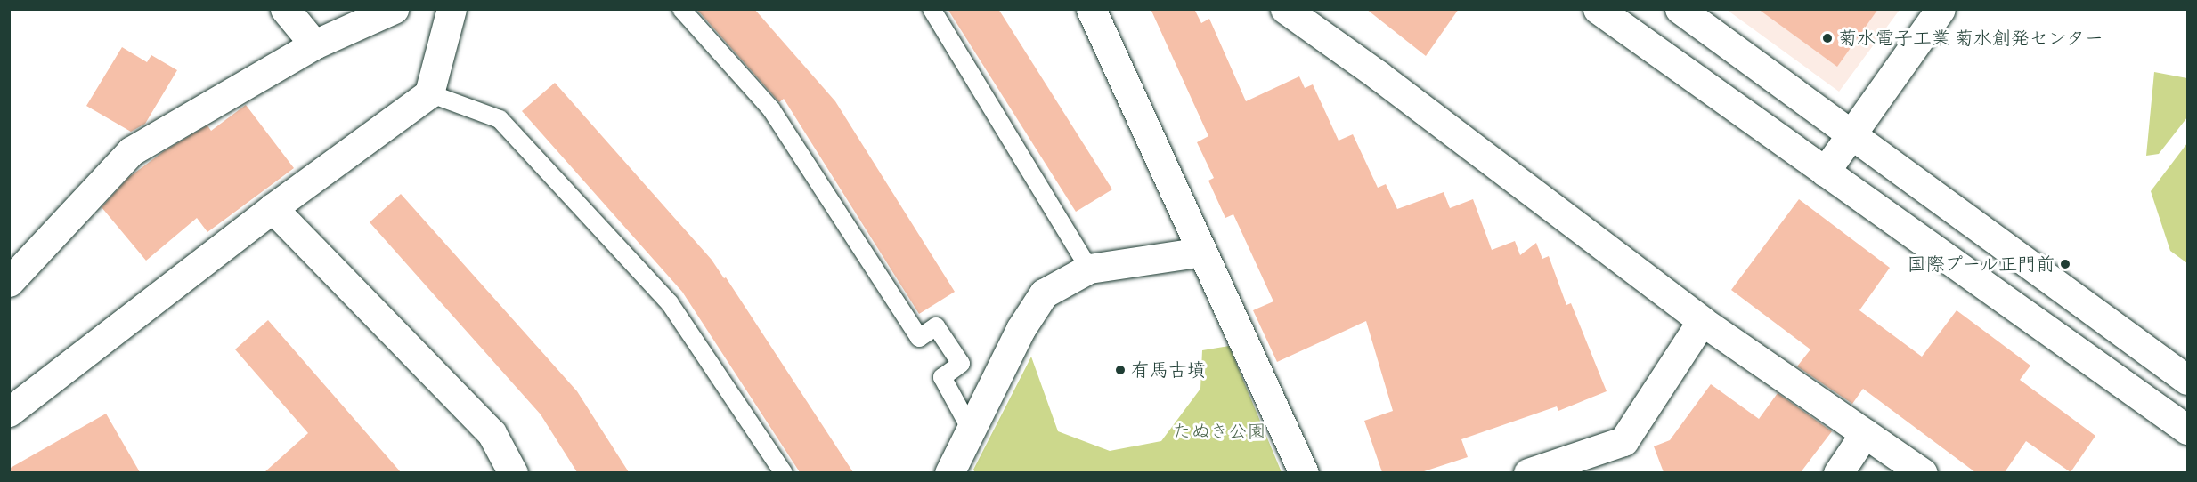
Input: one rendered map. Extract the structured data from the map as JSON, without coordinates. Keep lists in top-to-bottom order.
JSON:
{
  "parks": ["たぬき公園"],
  "places": ["菊水電子工業 菊水創発センター", "国際プール正門前", "有馬古墳"]
}
